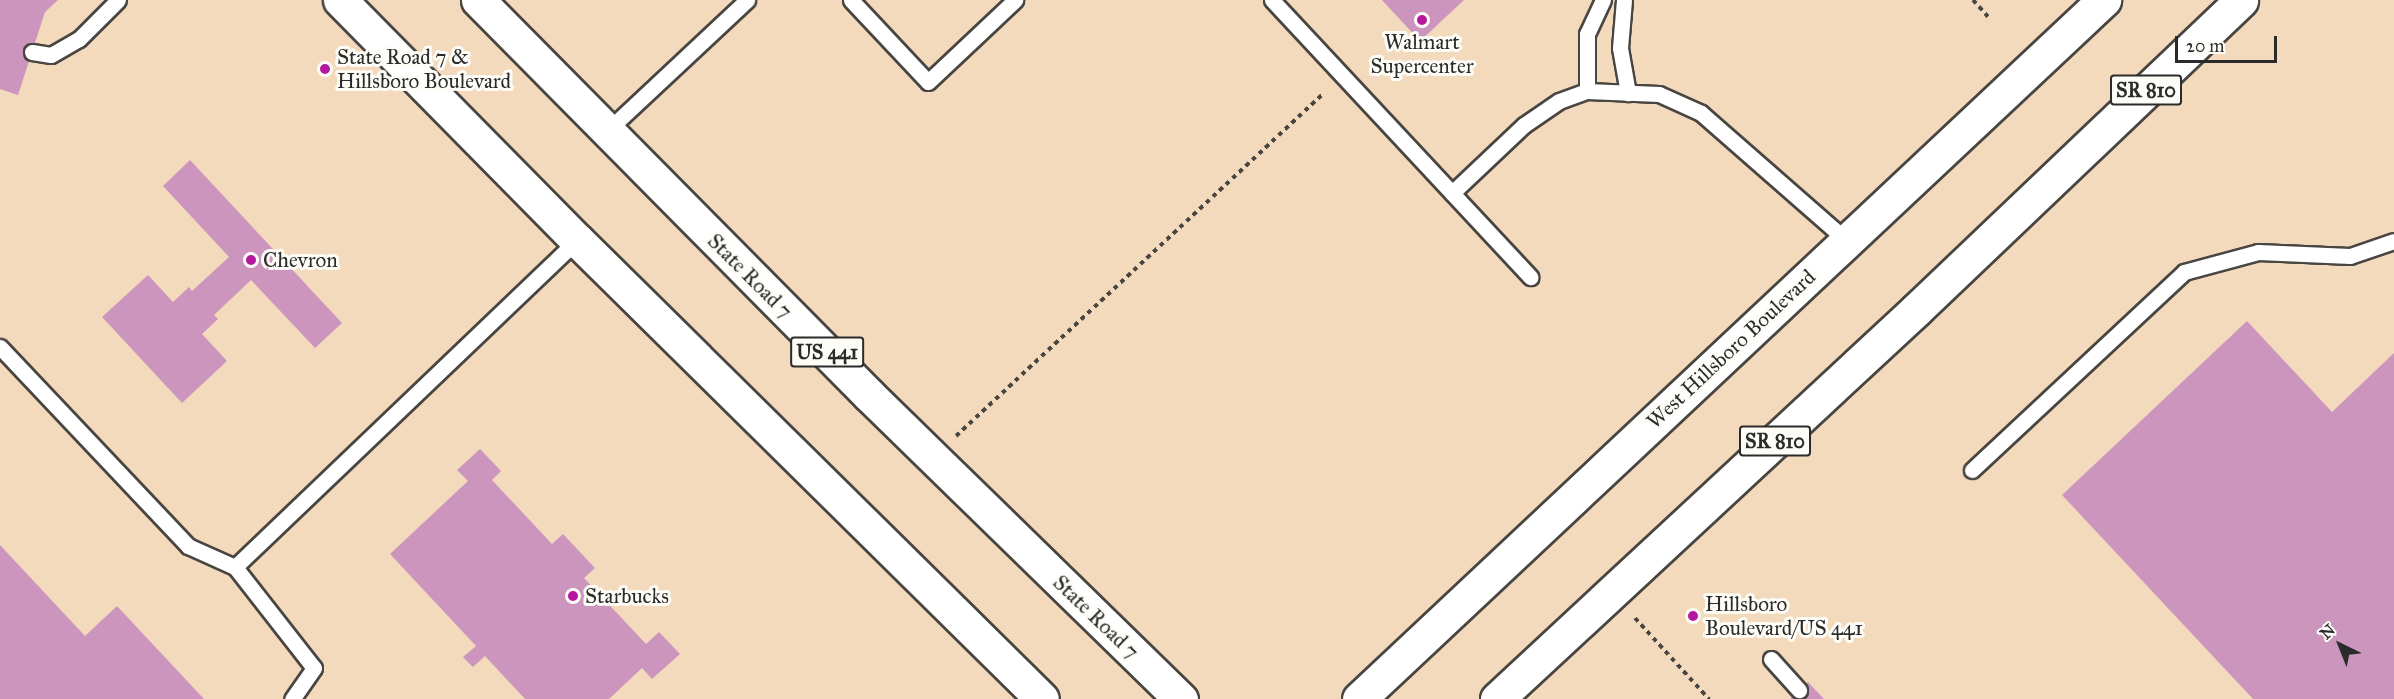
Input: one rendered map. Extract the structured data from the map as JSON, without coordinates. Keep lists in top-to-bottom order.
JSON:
{
  "streets": {
    "main road": [
      "SR 810",
      "State Road 7",
      "West Hillsboro Boulevard",
      "US 441"
    ]
  },
  "places": [
    "Walmart Supercenter",
    "State Road 7 & Hillsboro Boulevard",
    "Chevron",
    "Starbucks",
    "Hillsboro Boulevard/US 441"
  ],
  "scale_bar": "20 m",
  "north": "top left"
}
